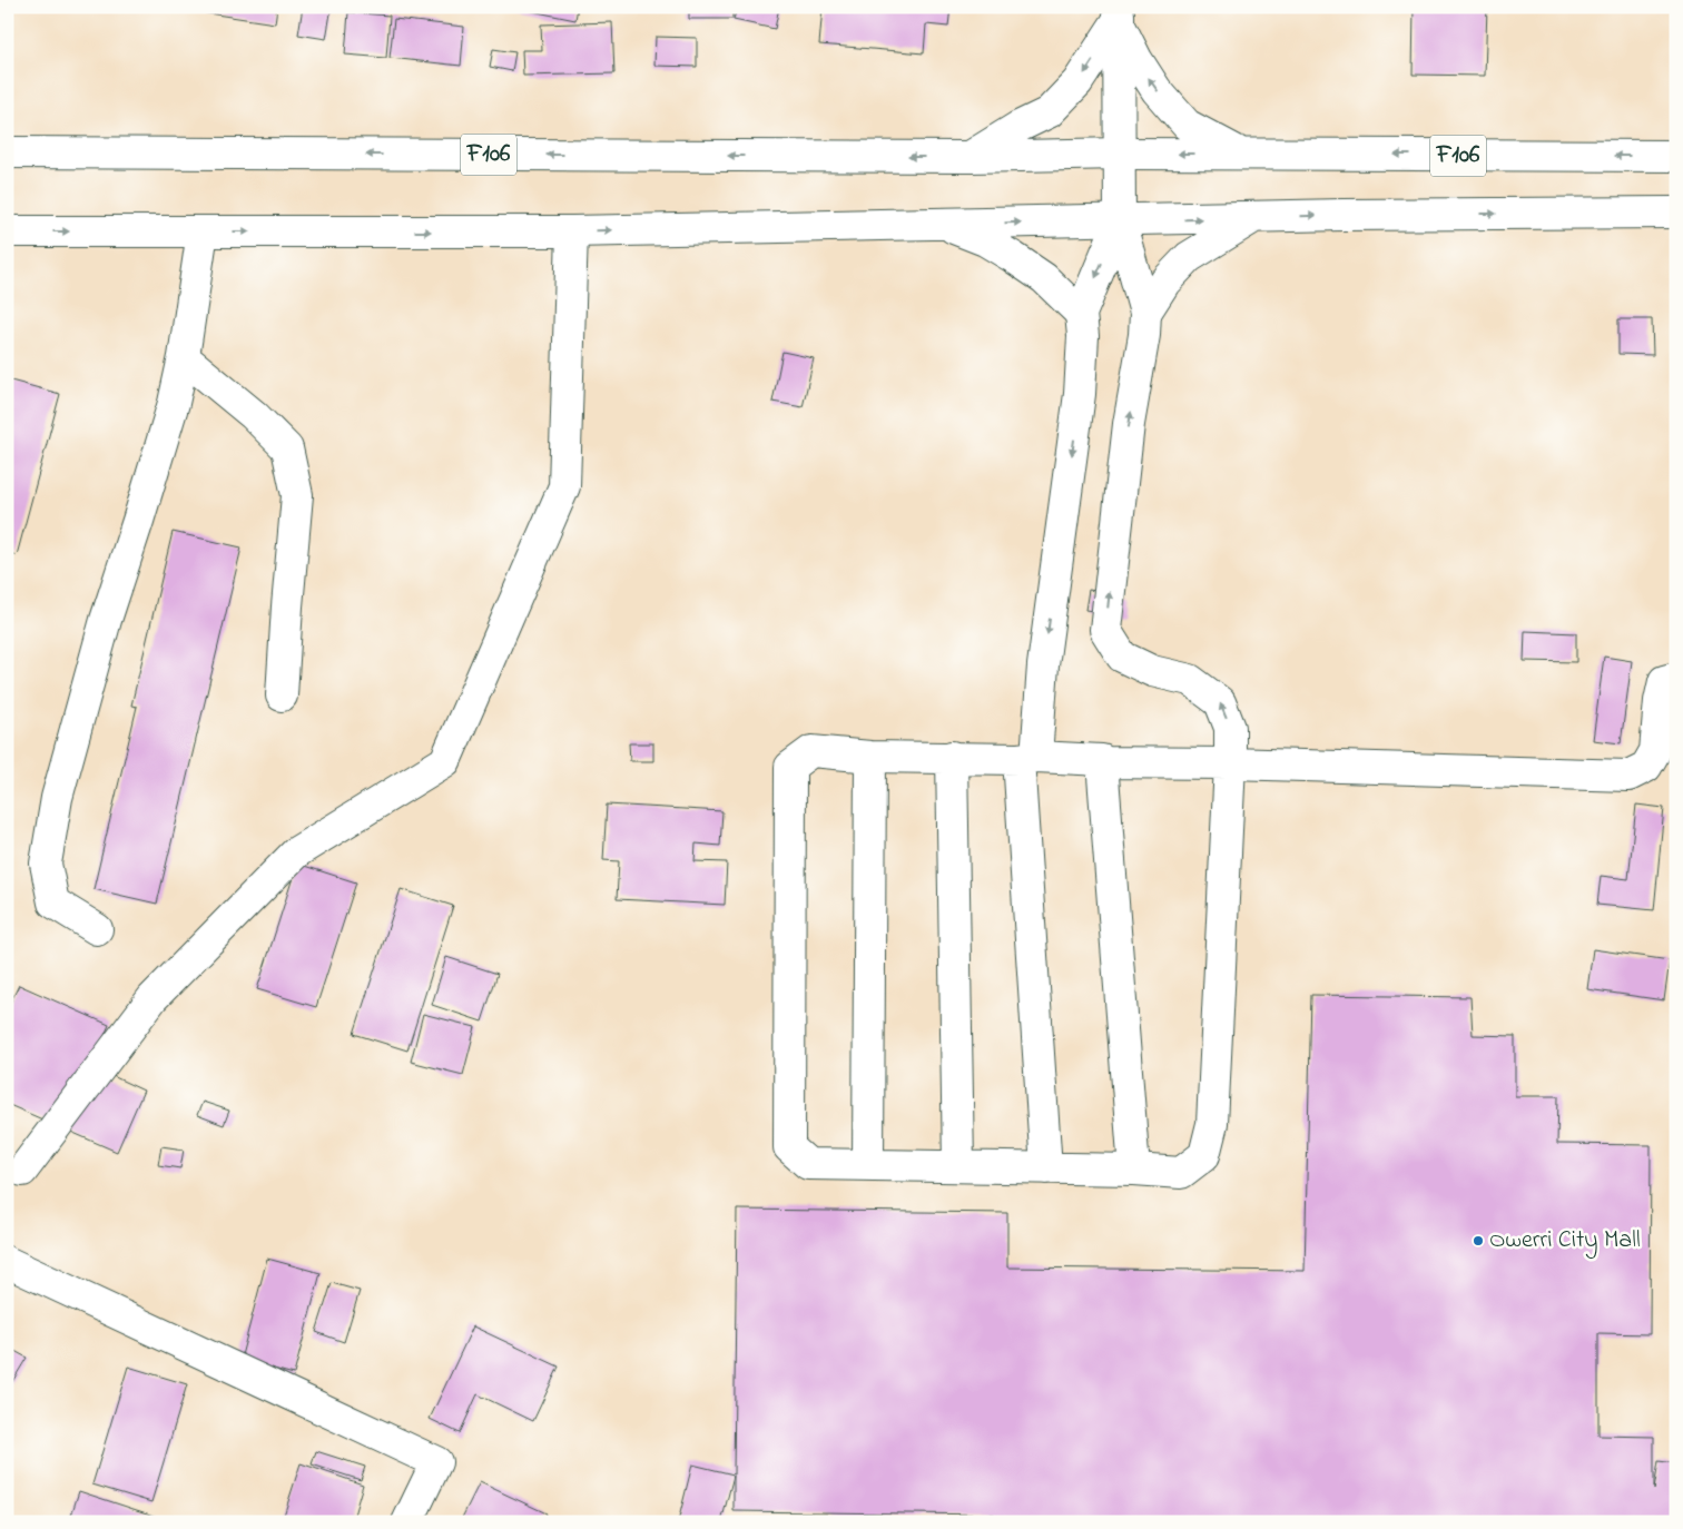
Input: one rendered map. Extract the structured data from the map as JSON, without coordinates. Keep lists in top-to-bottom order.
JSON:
{
  "streets": {
    "main road": ["F106"]
  },
  "places": ["Owerri City Mall"]
}
